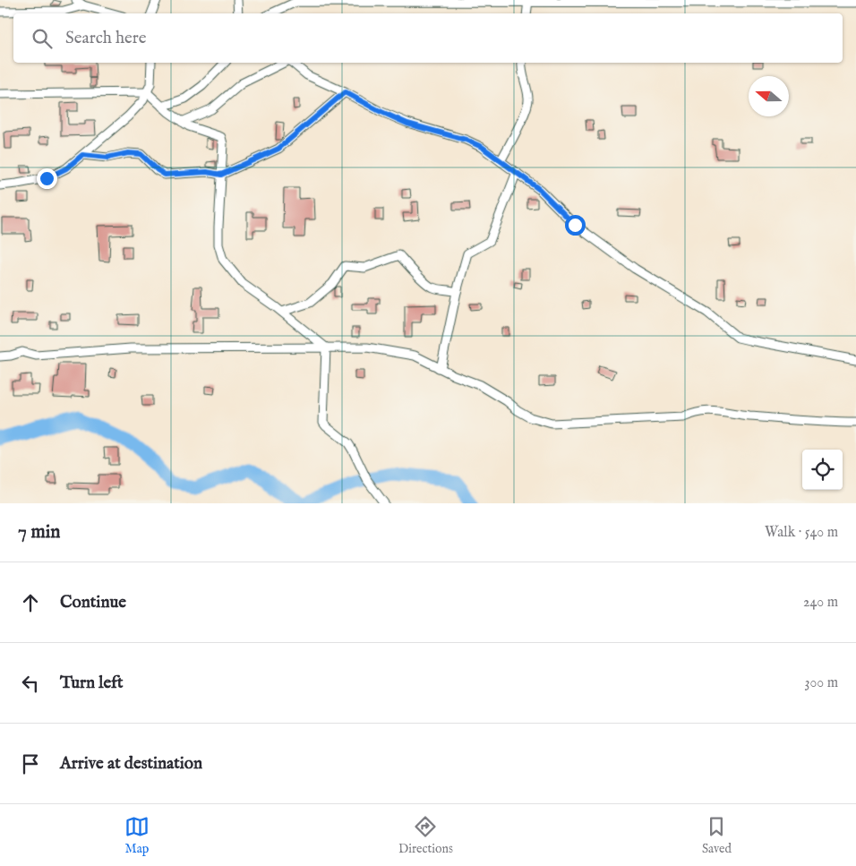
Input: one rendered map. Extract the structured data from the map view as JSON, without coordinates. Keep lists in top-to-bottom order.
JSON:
{
  "north": "left",
  "page": {
    "search": "Search here",
    "heading": ["7 min", "Walk · 540 m"],
    "list": [
      ["Continue", "240 m"],
      ["Turn left", "300 m"],
      "Arrive at destination"
    ],
    "nav": ["Map", "Directions", "Saved"]
  }
}
